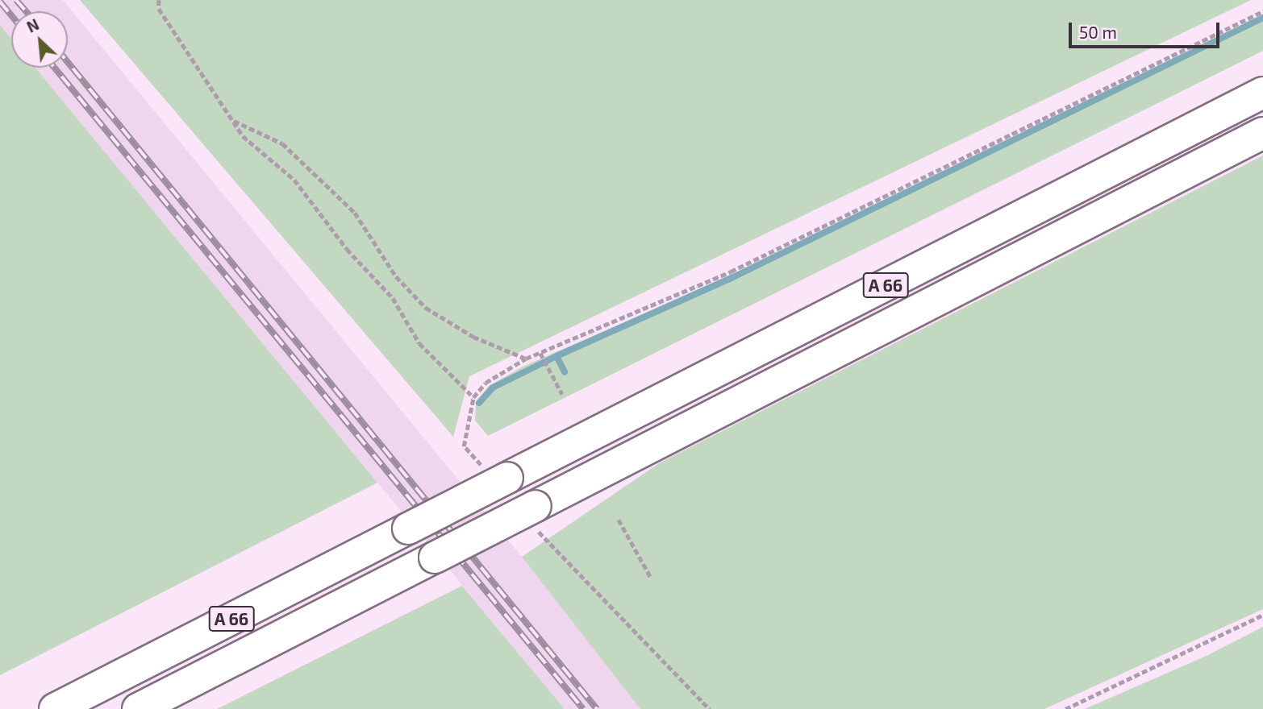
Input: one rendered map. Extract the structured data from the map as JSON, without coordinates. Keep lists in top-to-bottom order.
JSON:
{
  "streets": {
    "highway": ["A 66"]
  },
  "scale_bar": "50 m",
  "north": "top left"
}
